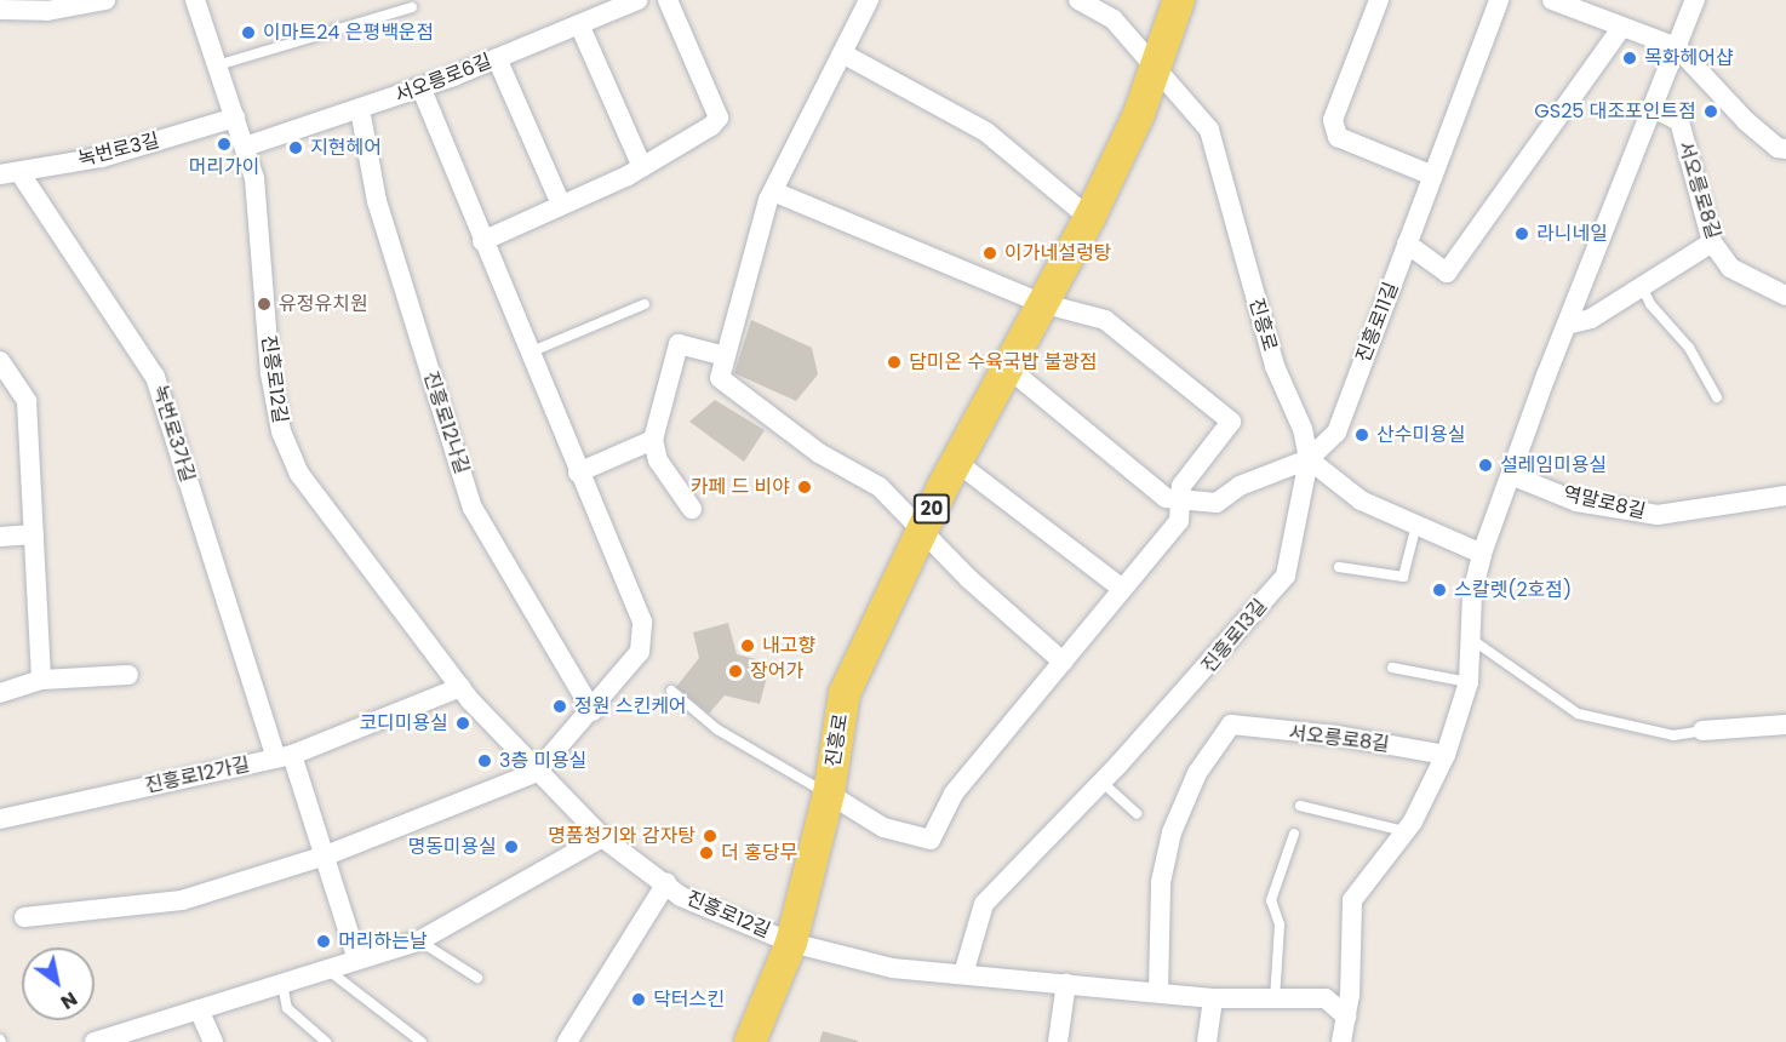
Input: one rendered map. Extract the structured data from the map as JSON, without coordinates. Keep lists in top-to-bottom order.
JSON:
{
  "streets": {
    "main road": ["진흥로", "20"],
    "street": [
      "서오릉로6길",
      "녹번로3길",
      "서오릉로8길",
      "진흥로11길",
      "진흥로12길",
      "진흥로12나길",
      "녹번로3가길",
      "역말로8길",
      "진흥로13길",
      "진흥로12가길"
    ]
  },
  "crossings": [
    ["서오릉로6길", "진흥로12길"],
    ["서오릉로6길", "진흥로12나길"],
    ["녹번로3길", "진흥로12길"],
    ["녹번로3길", "녹번로3가길"],
    ["진흥로11길", "진흥로"],
    ["진흥로11길", "진흥로13길"],
    ["진흥로", "진흥로12길"],
    ["진흥로", "진흥로13길"],
    ["녹번로3가길", "진흥로12가길"]
  ],
  "places": [
    "이마트24 은평백운점",
    "목화헤어샵",
    "GS25 대조포인트점",
    "머리가이",
    "지현헤어",
    "라니네일",
    "이가네설렁탕",
    "유정유치원",
    "담미온 수육국밥 불광점",
    "산수미용실",
    "설레임미용실",
    "카페 드 비야",
    "스칼렛(2호점)",
    "내고향",
    "장어가",
    "정원 스킨케어",
    "코디미용실",
    "3층 미용실",
    "명품청기와 감자탕",
    "명동미용실",
    "더 홍당무",
    "머리하는날",
    "닥터스킨"
  ],
  "north": "bottom right"
}
